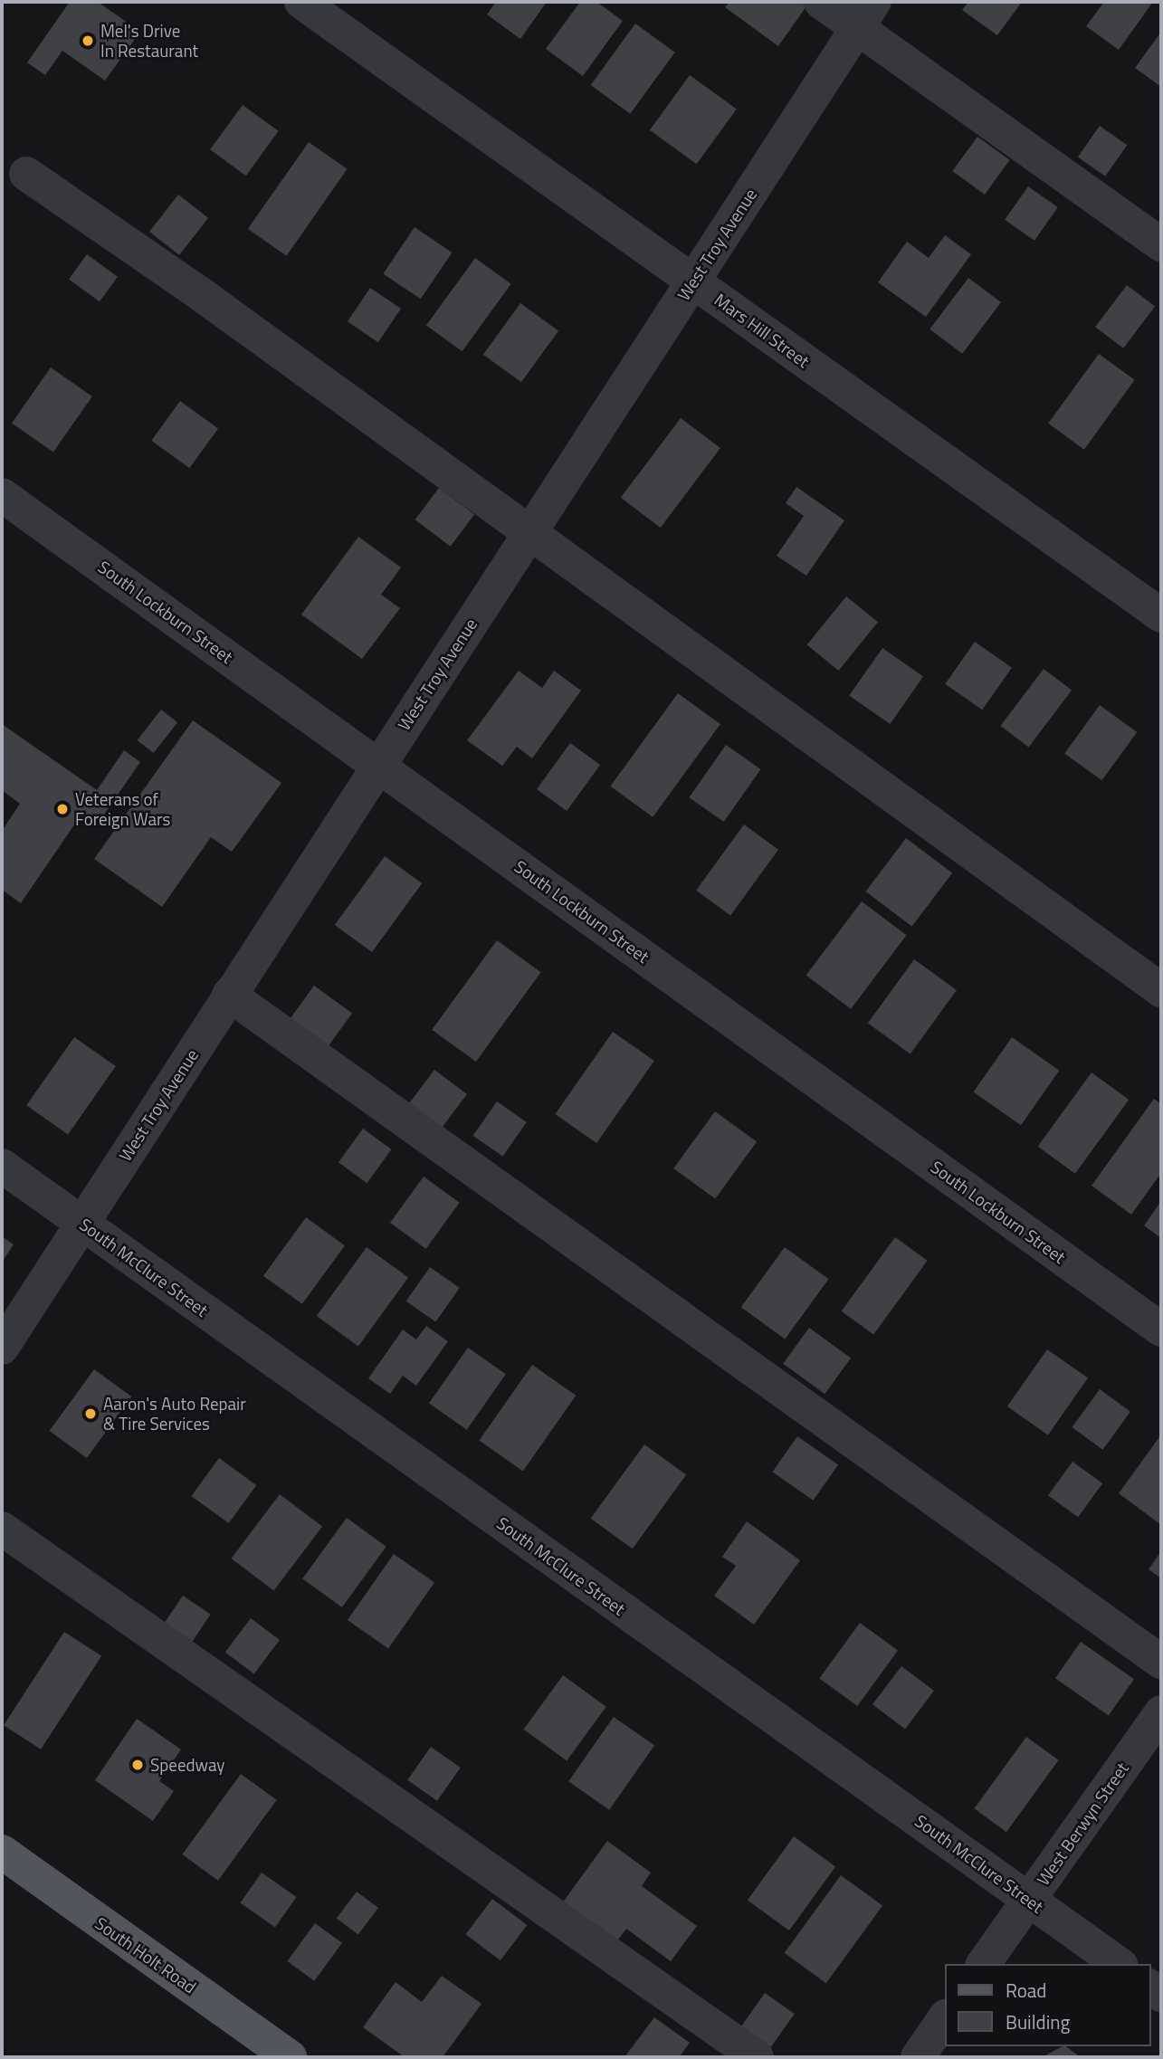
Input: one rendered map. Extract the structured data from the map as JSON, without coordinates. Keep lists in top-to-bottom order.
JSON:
{
  "streets": {
    "main road": ["South Holt Road"],
    "street": [
      "West Troy Avenue",
      "Mars Hill Street",
      "South Lockburn Street",
      "South McClure Street",
      "West Berwyn Street"
    ]
  },
  "crossings": [
    ["West Troy Avenue", "Mars Hill Street"],
    ["West Troy Avenue", "South Lockburn Street"],
    ["West Troy Avenue", "South McClure Street"],
    ["South McClure Street", "West Berwyn Street"]
  ],
  "places": [
    "Mel's Drive In Restaurant",
    "Veterans of Foreign Wars",
    "Aaron's Auto Repair & Tire Services",
    "Speedway"
  ],
  "legend": ["Road", "Building"]
}
